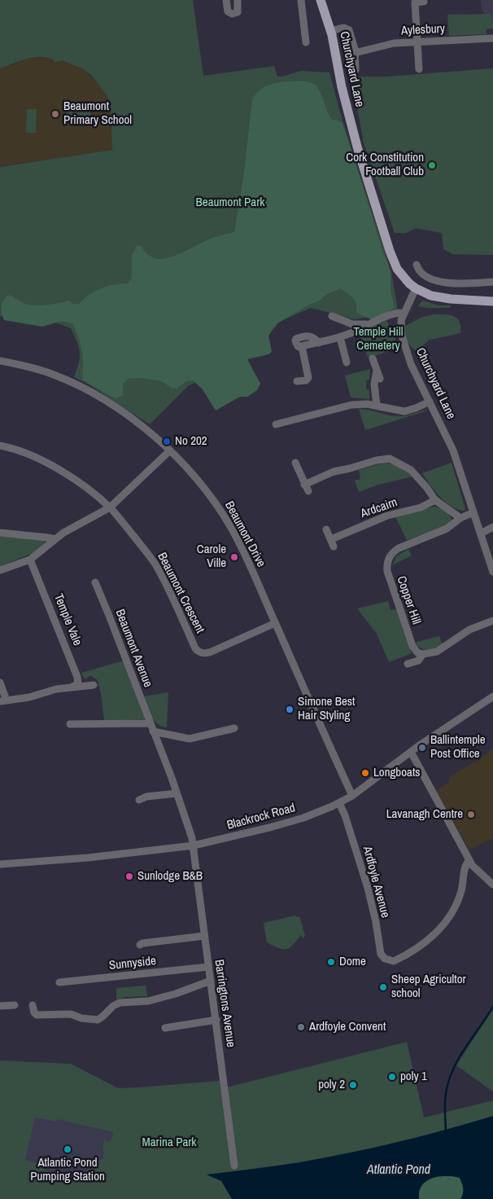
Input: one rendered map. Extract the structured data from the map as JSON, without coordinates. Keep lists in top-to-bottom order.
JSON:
{
  "streets": {
    "main road": ["Churchyard Lane"],
    "street": [
      "Aylesbury",
      "Ardcairn",
      "Beaumont Drive",
      "Beaumont Crescent",
      "Copper Hill",
      "Temple Vale",
      "Beaumont Avenue",
      "Blackrock Road",
      "Ardfoyle Avenue",
      "Sunnyside",
      "Barringtons Avenue"
    ]
  },
  "crossings": [
    ["Churchyard Lane", "Copper Hill"],
    ["Beaumont Drive", "Beaumont Crescent"],
    ["Beaumont Drive", "Blackrock Road"],
    ["Beaumont Avenue", "Blackrock Road"],
    ["Beaumont Avenue", "Barringtons Avenue"],
    ["Blackrock Road", "Ardfoyle Avenue"],
    ["Blackrock Road", "Barringtons Avenue"],
    ["Sunnyside", "Barringtons Avenue"]
  ],
  "water": ["Atlantic Pond"],
  "parks": ["Beaumont Park", "Temple Hill Cemetery", "Marina Park"],
  "places": [
    "Beaumont Primary School",
    "Cork Constitution Football Club",
    "No 202",
    "Carole Ville",
    "Simone Best Hair Styling",
    "Ballintemple Post Office",
    "Longboats",
    "Lavanagh Centre",
    "Sunlodge B&B",
    "Dome",
    "Sheep Agricultor school",
    "Ardfoyle Convent",
    "poly 1",
    "poly 2",
    "Atlantic Pond Pumping Station"
  ]
}
